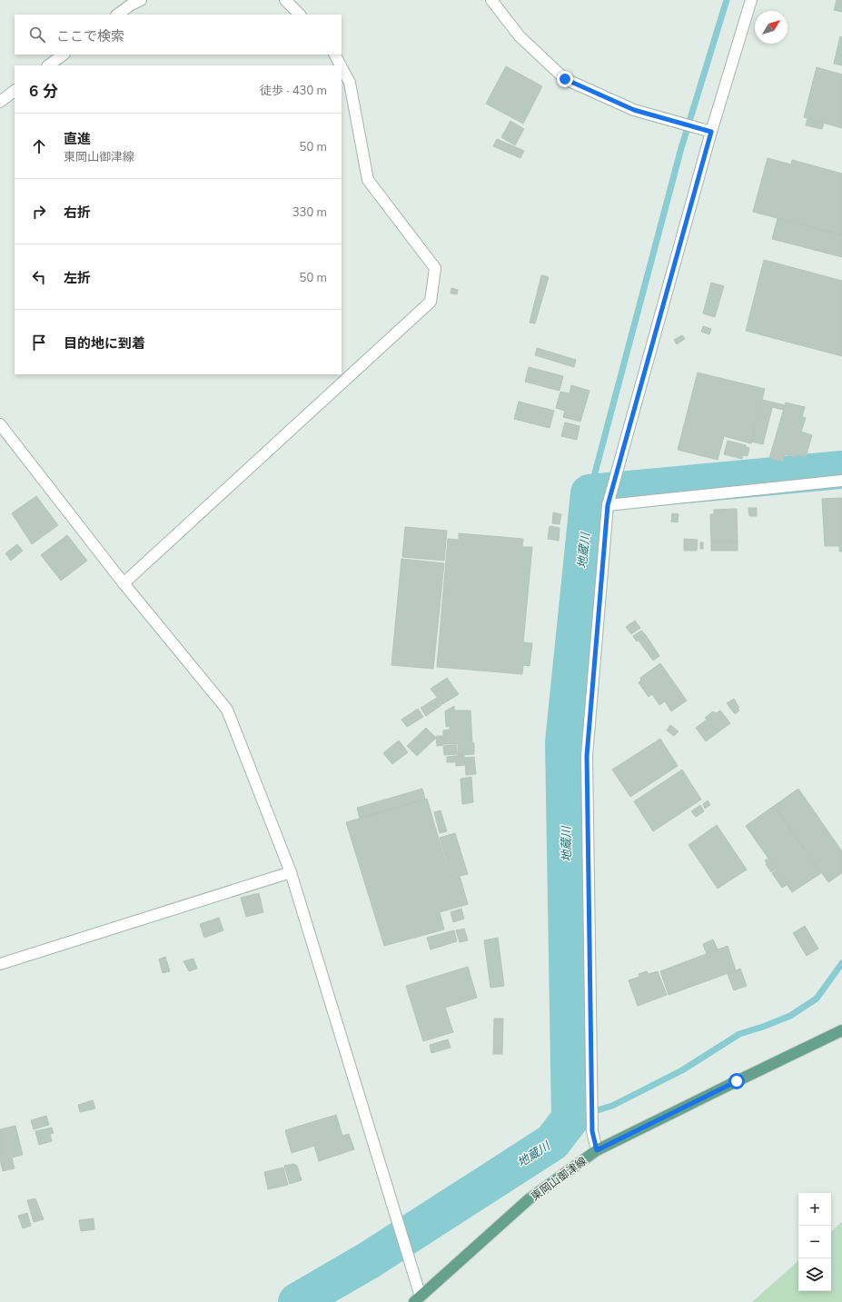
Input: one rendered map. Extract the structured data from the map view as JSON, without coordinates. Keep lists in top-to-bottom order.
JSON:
{
  "streets": {
    "main road": ["東岡山御津線"]
  },
  "water": ["地蔵川"],
  "north": "top right",
  "page": {
    "search": "ここで検索",
    "heading": ["6 分", "徒歩 · 430 m"],
    "list": [
      ["直進", "東岡山御津線", "50 m"],
      ["右折", "330 m"],
      ["左折", "50 m"],
      "目的地に到着"
    ],
    "map_buttons": ["+", "−"]
  }
}
